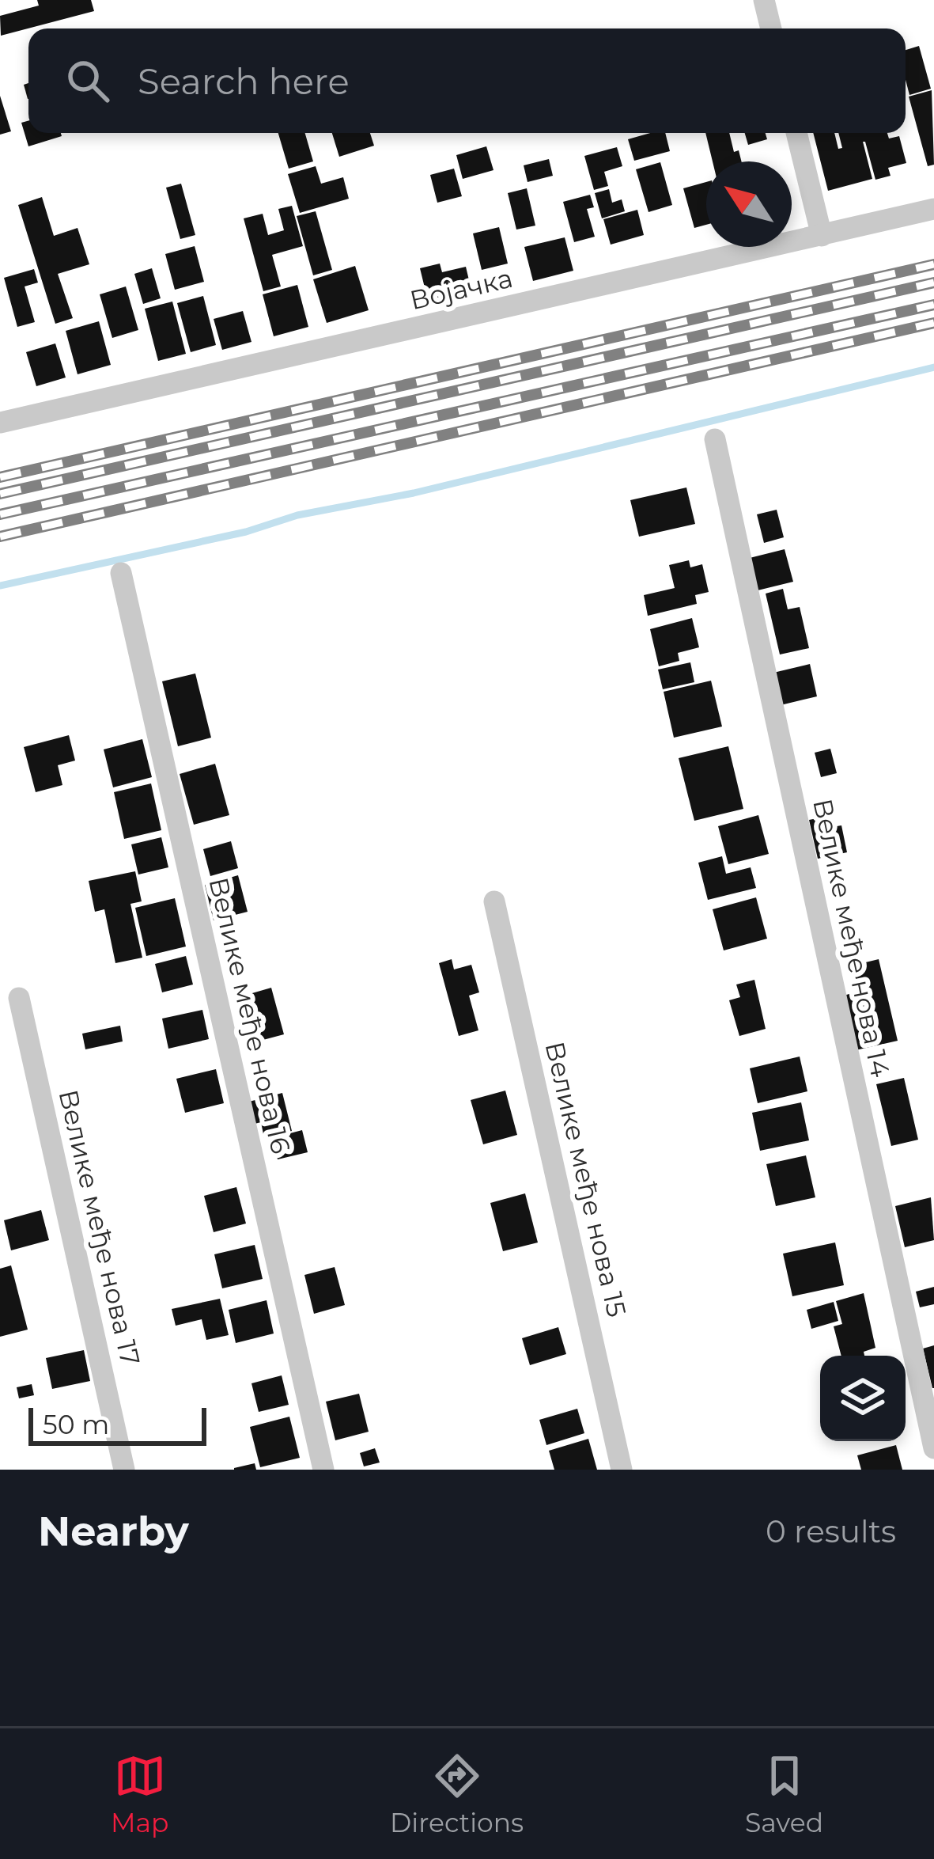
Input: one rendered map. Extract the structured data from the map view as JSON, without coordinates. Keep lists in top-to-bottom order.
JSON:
{
  "streets": {
    "street": [
      "Војачка",
      "Велике међе нова 14",
      "Велике међе нова 16",
      "Велике међе нова 15",
      "Велике међе нова 17"
    ]
  },
  "scale_bar": "50 m",
  "north": "top left",
  "page": {
    "search": "Search here",
    "scale": "50 m",
    "heading": ["Nearby", "0 results"],
    "nav": ["Map", "Directions", "Saved"]
  }
}
